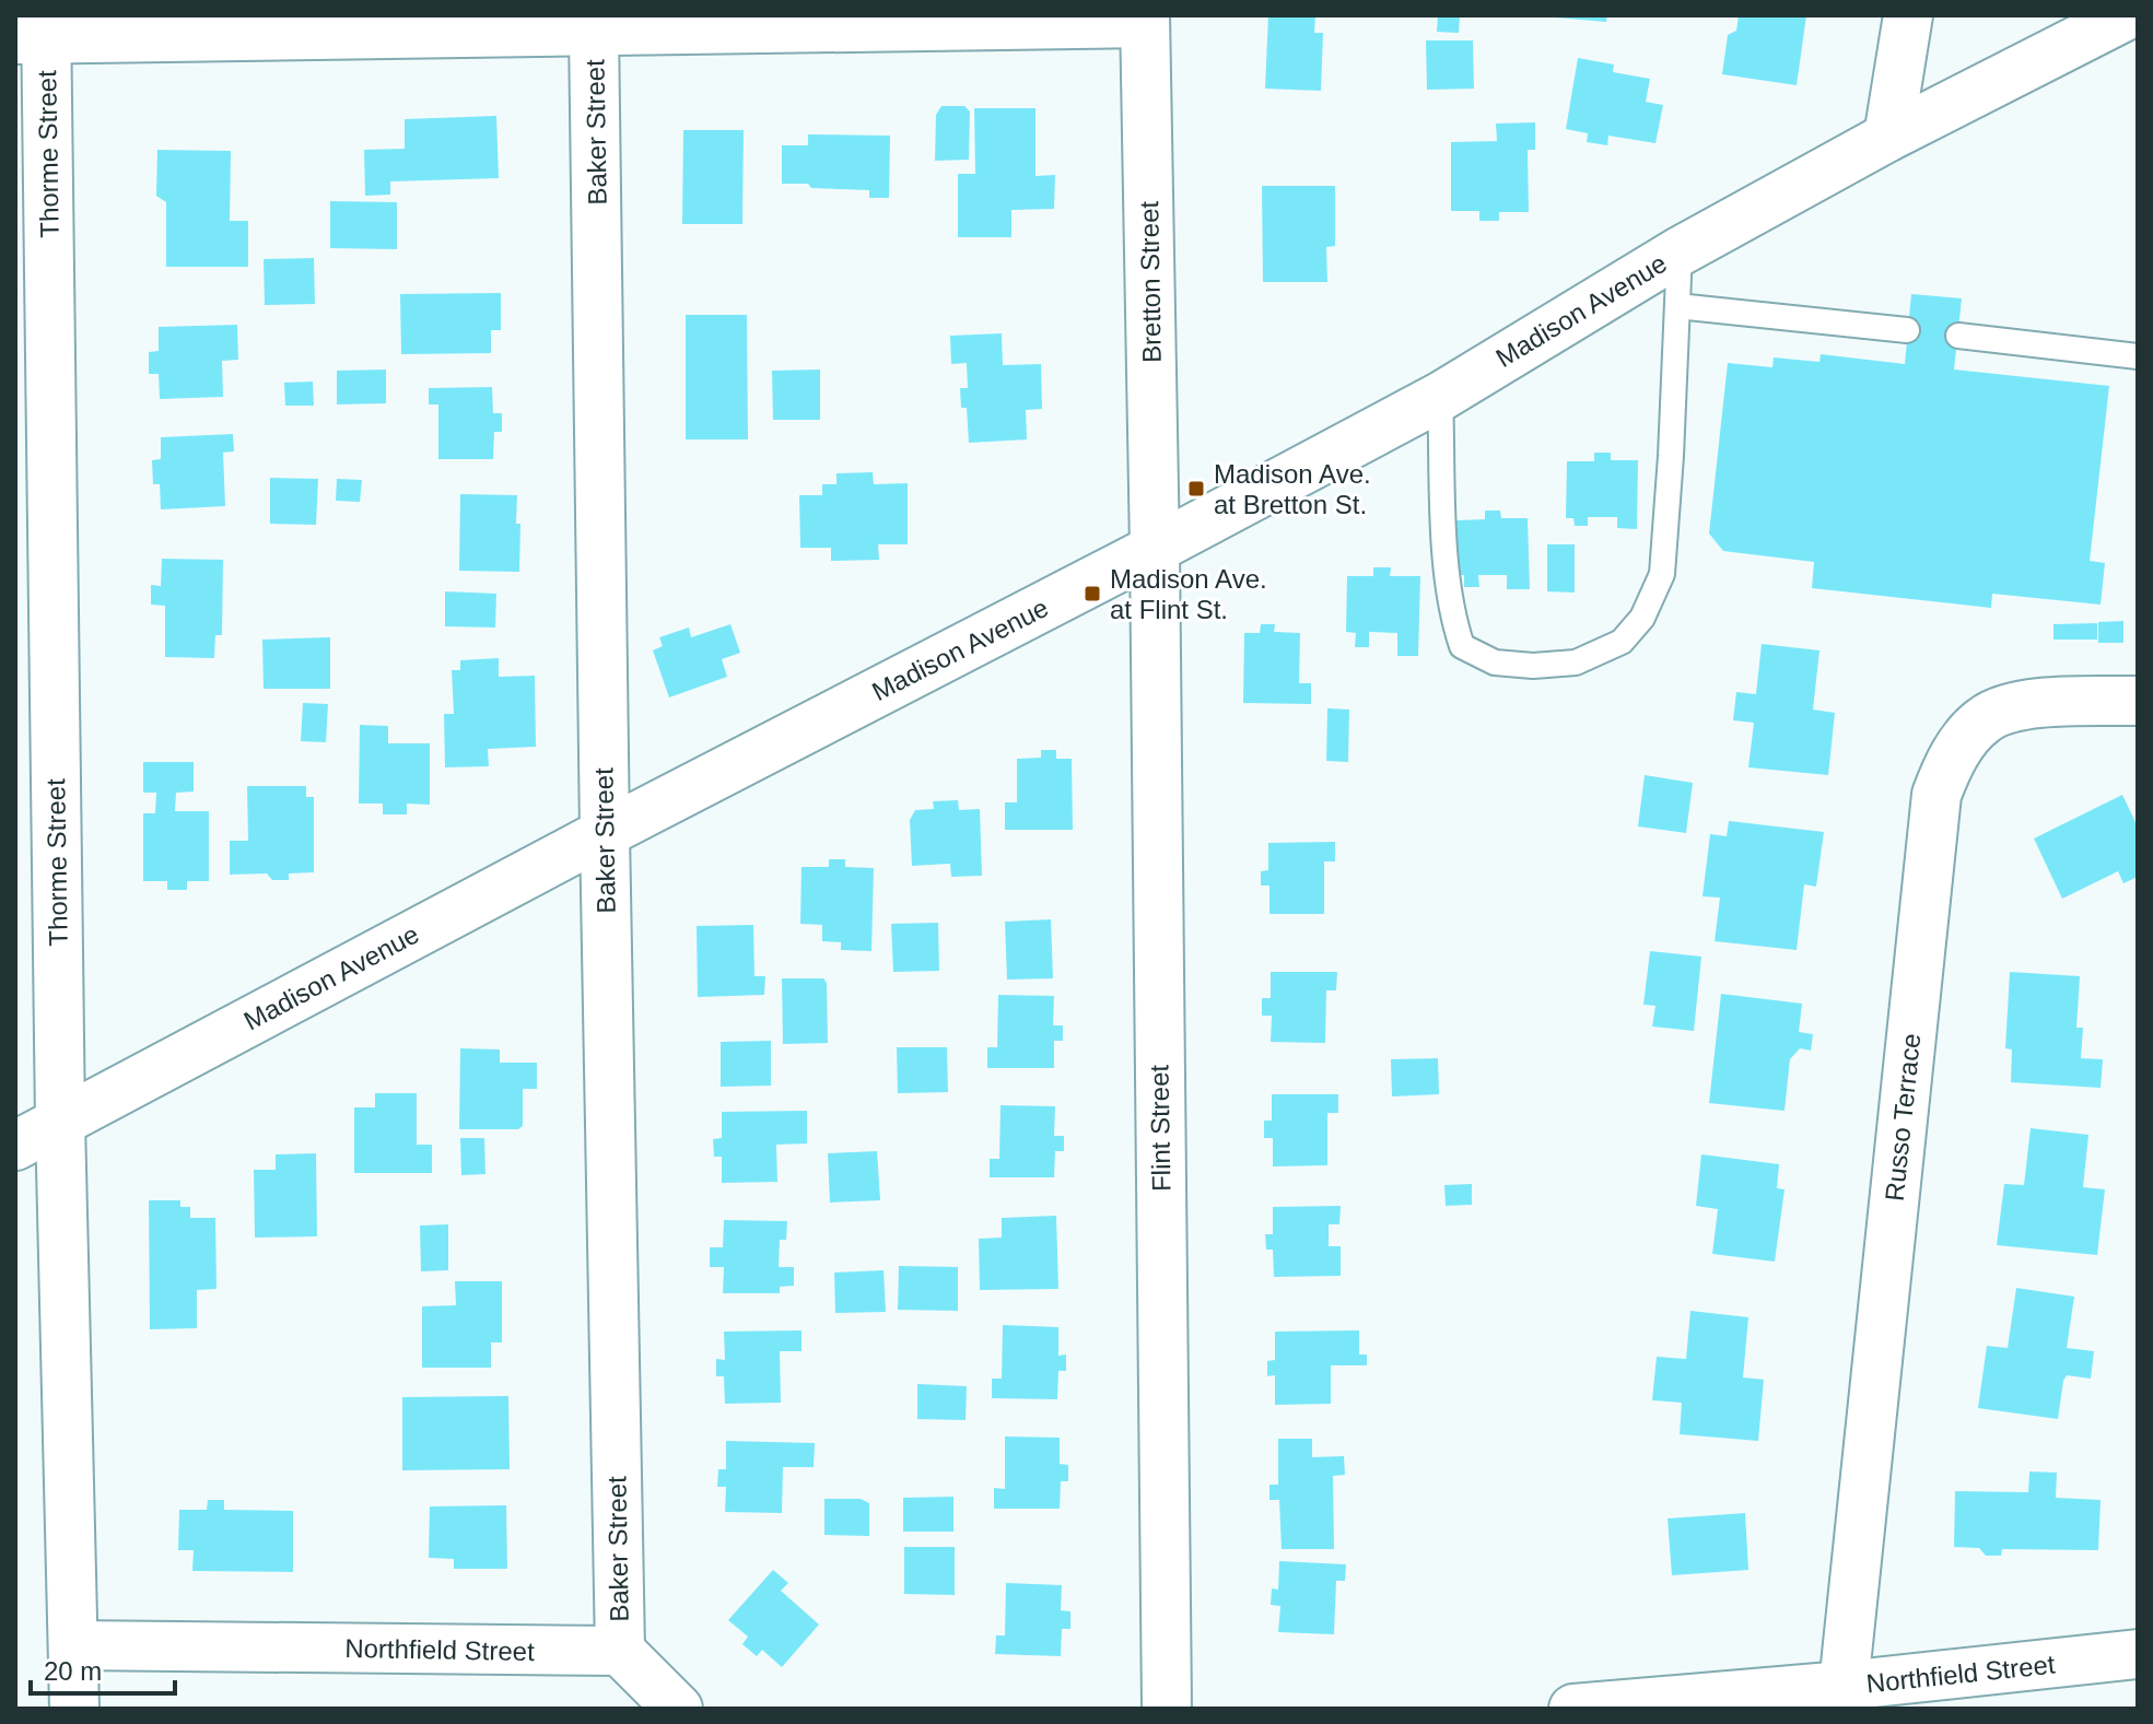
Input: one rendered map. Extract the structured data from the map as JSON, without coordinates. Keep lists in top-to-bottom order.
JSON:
{
  "streets": {
    "street": [
      "Baker Street",
      "Thorme Street",
      "Bretton Street",
      "Madison Avenue",
      "Russo Terrace",
      "Flint Street",
      "Northfield Street"
    ]
  },
  "crossings": [
    ["Baker Street", "Madison Avenue"],
    ["Baker Street", "Northfield Street"],
    ["Thorme Street", "Madison Avenue"],
    ["Thorme Street", "Northfield Street"],
    ["Bretton Street", "Madison Avenue"],
    ["Bretton Street", "Flint Street"],
    ["Madison Avenue", "Flint Street"],
    ["Russo Terrace", "Northfield Street"]
  ],
  "places": {
    "transit": ["Madison Ave. at Bretton St.", "Madison Ave. at Flint St."]
  },
  "scale_bar": "20 m"
}
